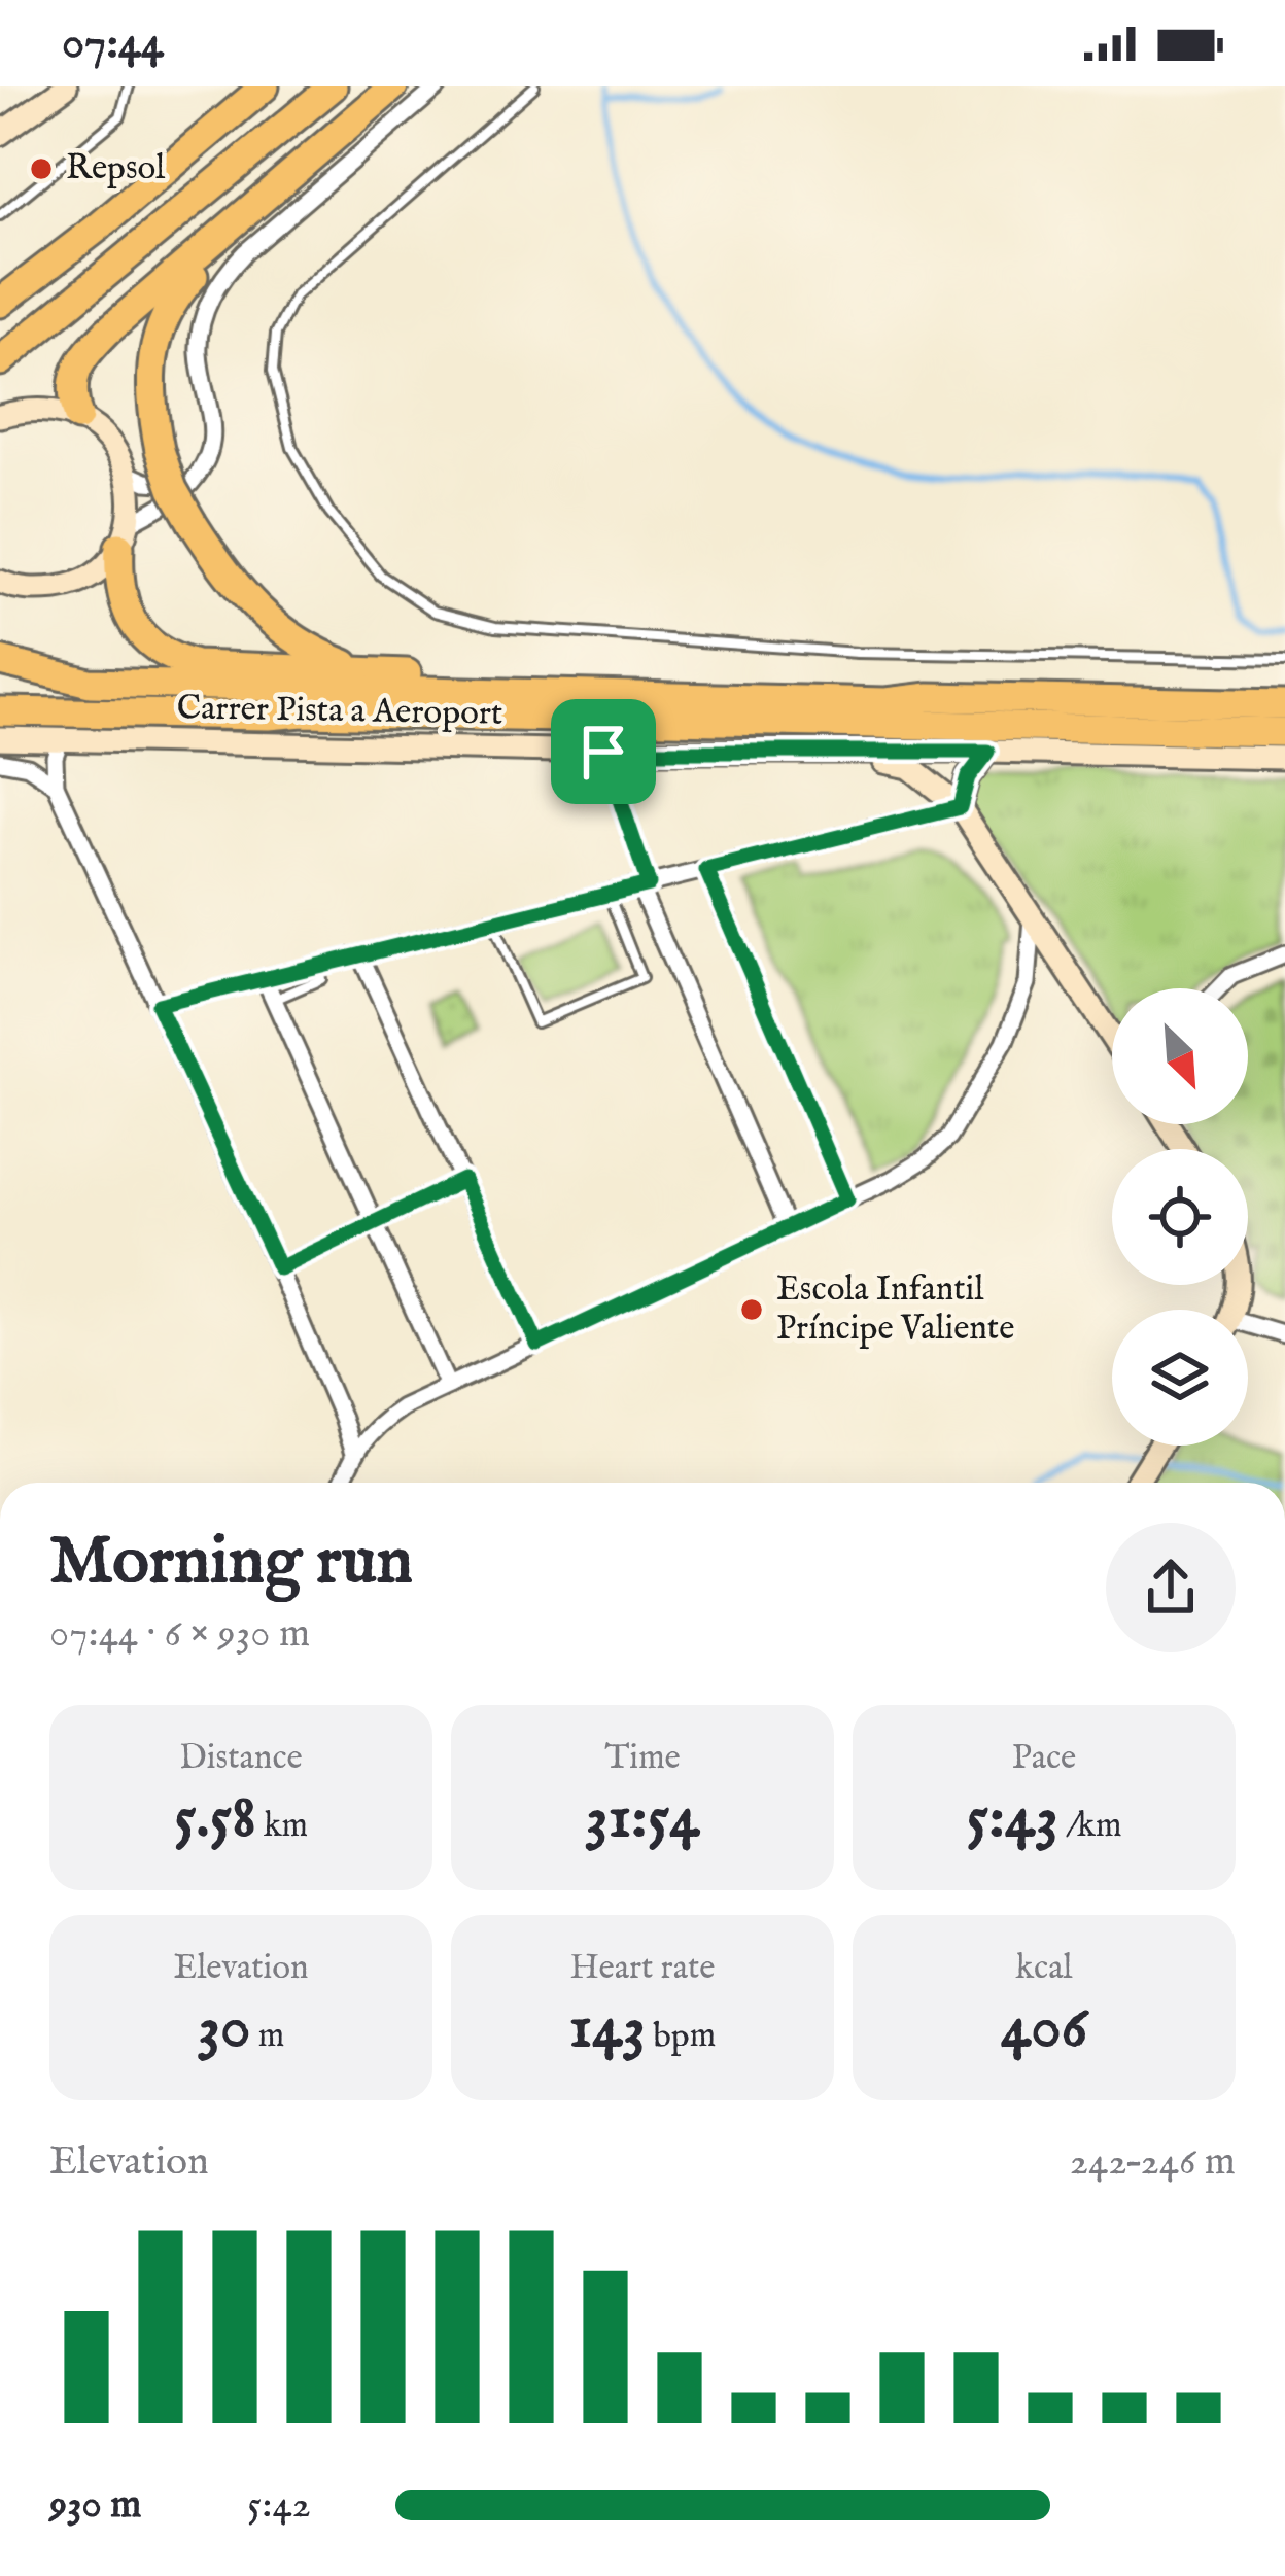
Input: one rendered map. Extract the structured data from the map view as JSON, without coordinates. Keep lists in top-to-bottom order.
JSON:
{
  "streets": {
    "street": ["Carrer Pista a Aeroport"]
  },
  "places": ["Repsol", "Escola Infantil Príncipe Valiente"],
  "north": "bottom right",
  "page": {
    "status": "07:44",
    "heading": ["Morning run", "07:44 · 6 × 930 m"],
    "stats": [
      ["Distance", "5.58 km"],
      ["Time", "31:54"],
      ["Pace", "5:43 /km"],
      ["Elevation", "30 m"],
      ["Heart rate", "143 bpm"],
      ["kcal", "406"]
    ],
    "chart": ["Elevation", "242–246 m"],
    "list": [
      {
        "name": "930 m",
        "note": "5:42"
      }
    ]
  }
}
